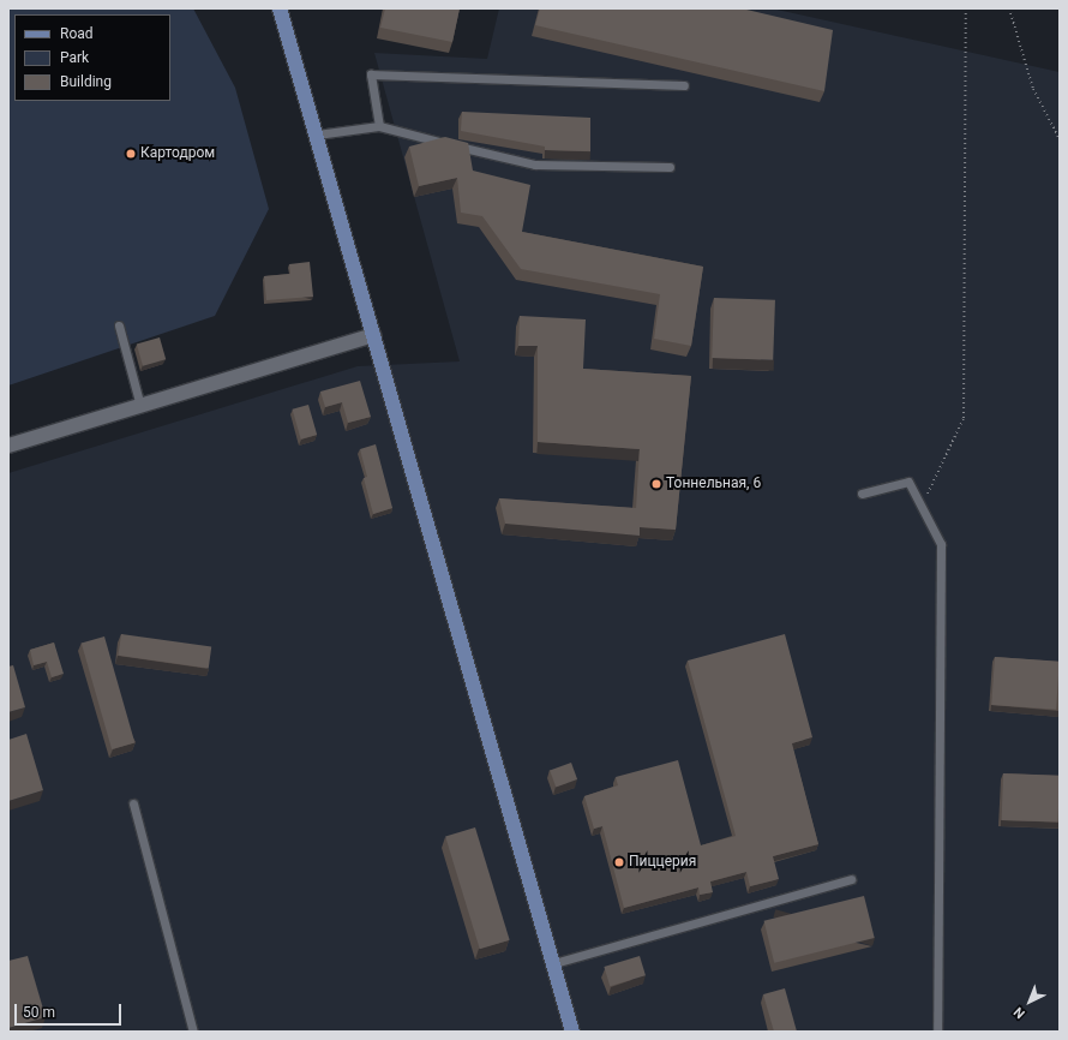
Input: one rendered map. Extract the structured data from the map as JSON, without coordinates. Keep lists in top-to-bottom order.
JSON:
{
  "places": ["Картодром", "Тоннельная, 6", "Пиццерия"],
  "legend": ["Road", "Park", "Building"],
  "scale_bar": "50 m",
  "north": "bottom left"
}
